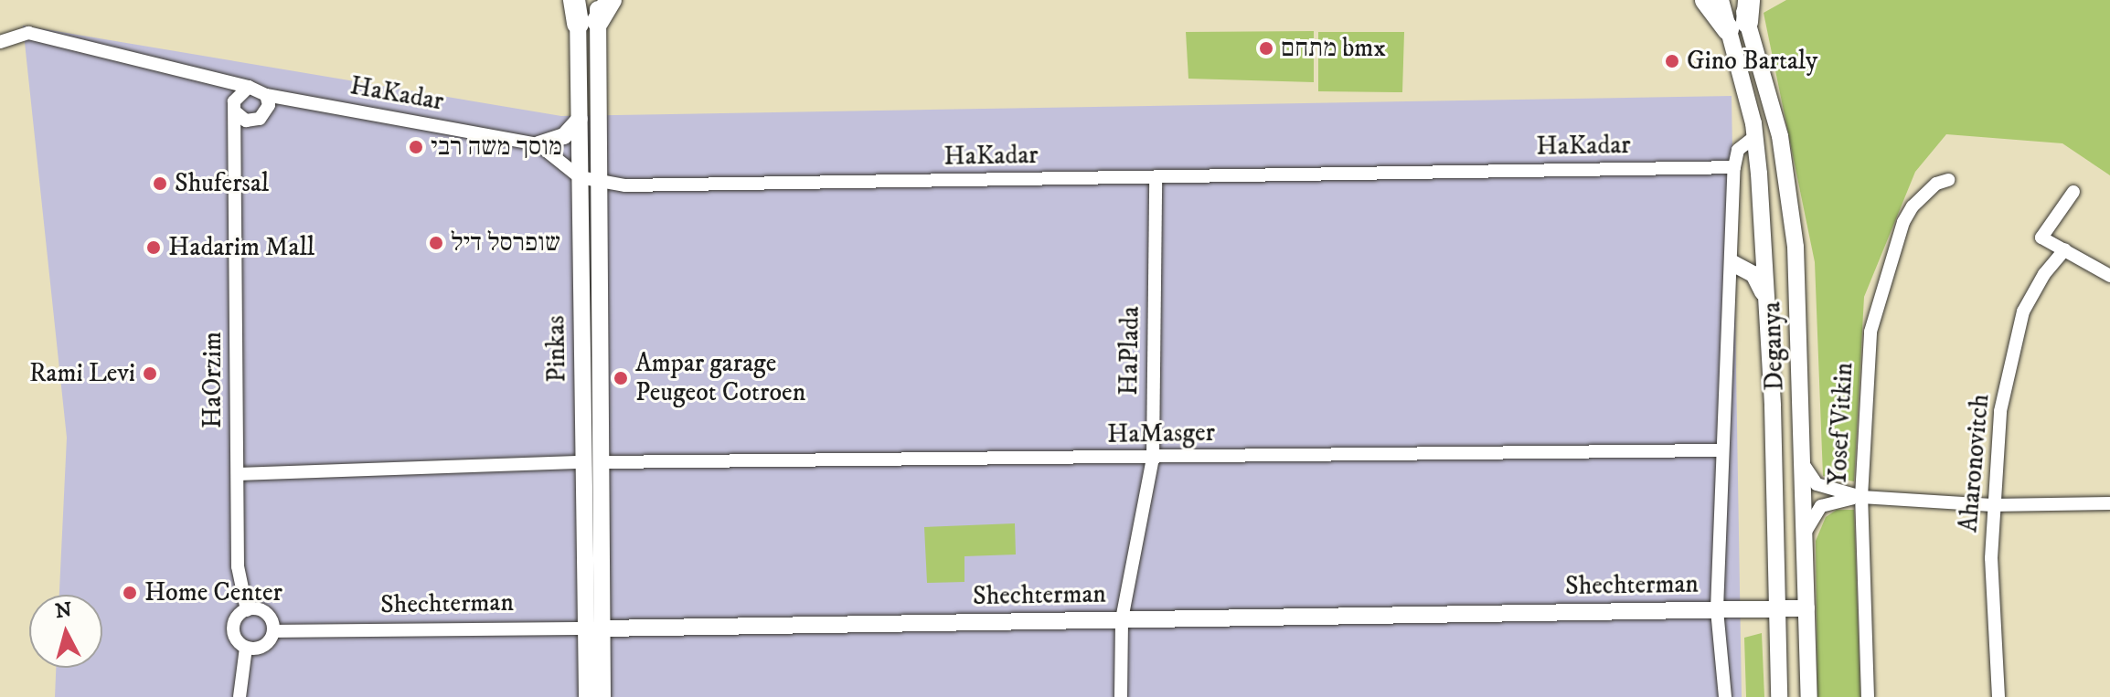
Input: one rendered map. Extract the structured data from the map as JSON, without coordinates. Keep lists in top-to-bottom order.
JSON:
{
  "streets": {
    "street": [
      "HaKadar",
      "Deganya",
      "Pinkas",
      "HaPlada",
      "HaOrzim",
      "Yosef Vitkin",
      "HaMasger",
      "Aharonovitch",
      "Shechterman"
    ]
  },
  "crossings": [
    ["HaKadar", "Pinkas"],
    ["HaKadar", "HaPlada"],
    ["HaKadar", "HaOrzim"],
    ["Deganya", "Shechterman"],
    ["Pinkas", "HaMasger"],
    ["Pinkas", "Shechterman"],
    ["HaPlada", "HaMasger"],
    ["HaPlada", "Shechterman"],
    ["HaOrzim", "Shechterman"]
  ],
  "places": [
    "מתחם bmx",
    "Gino Bartaly",
    "מוסך משה רבי",
    "Shufersal",
    "שופרסל דיל",
    "Hadarim Mall",
    "Rami Levi",
    "Ampar garage Peugeot Cotroen",
    "Home Center"
  ],
  "north": "top"
}
